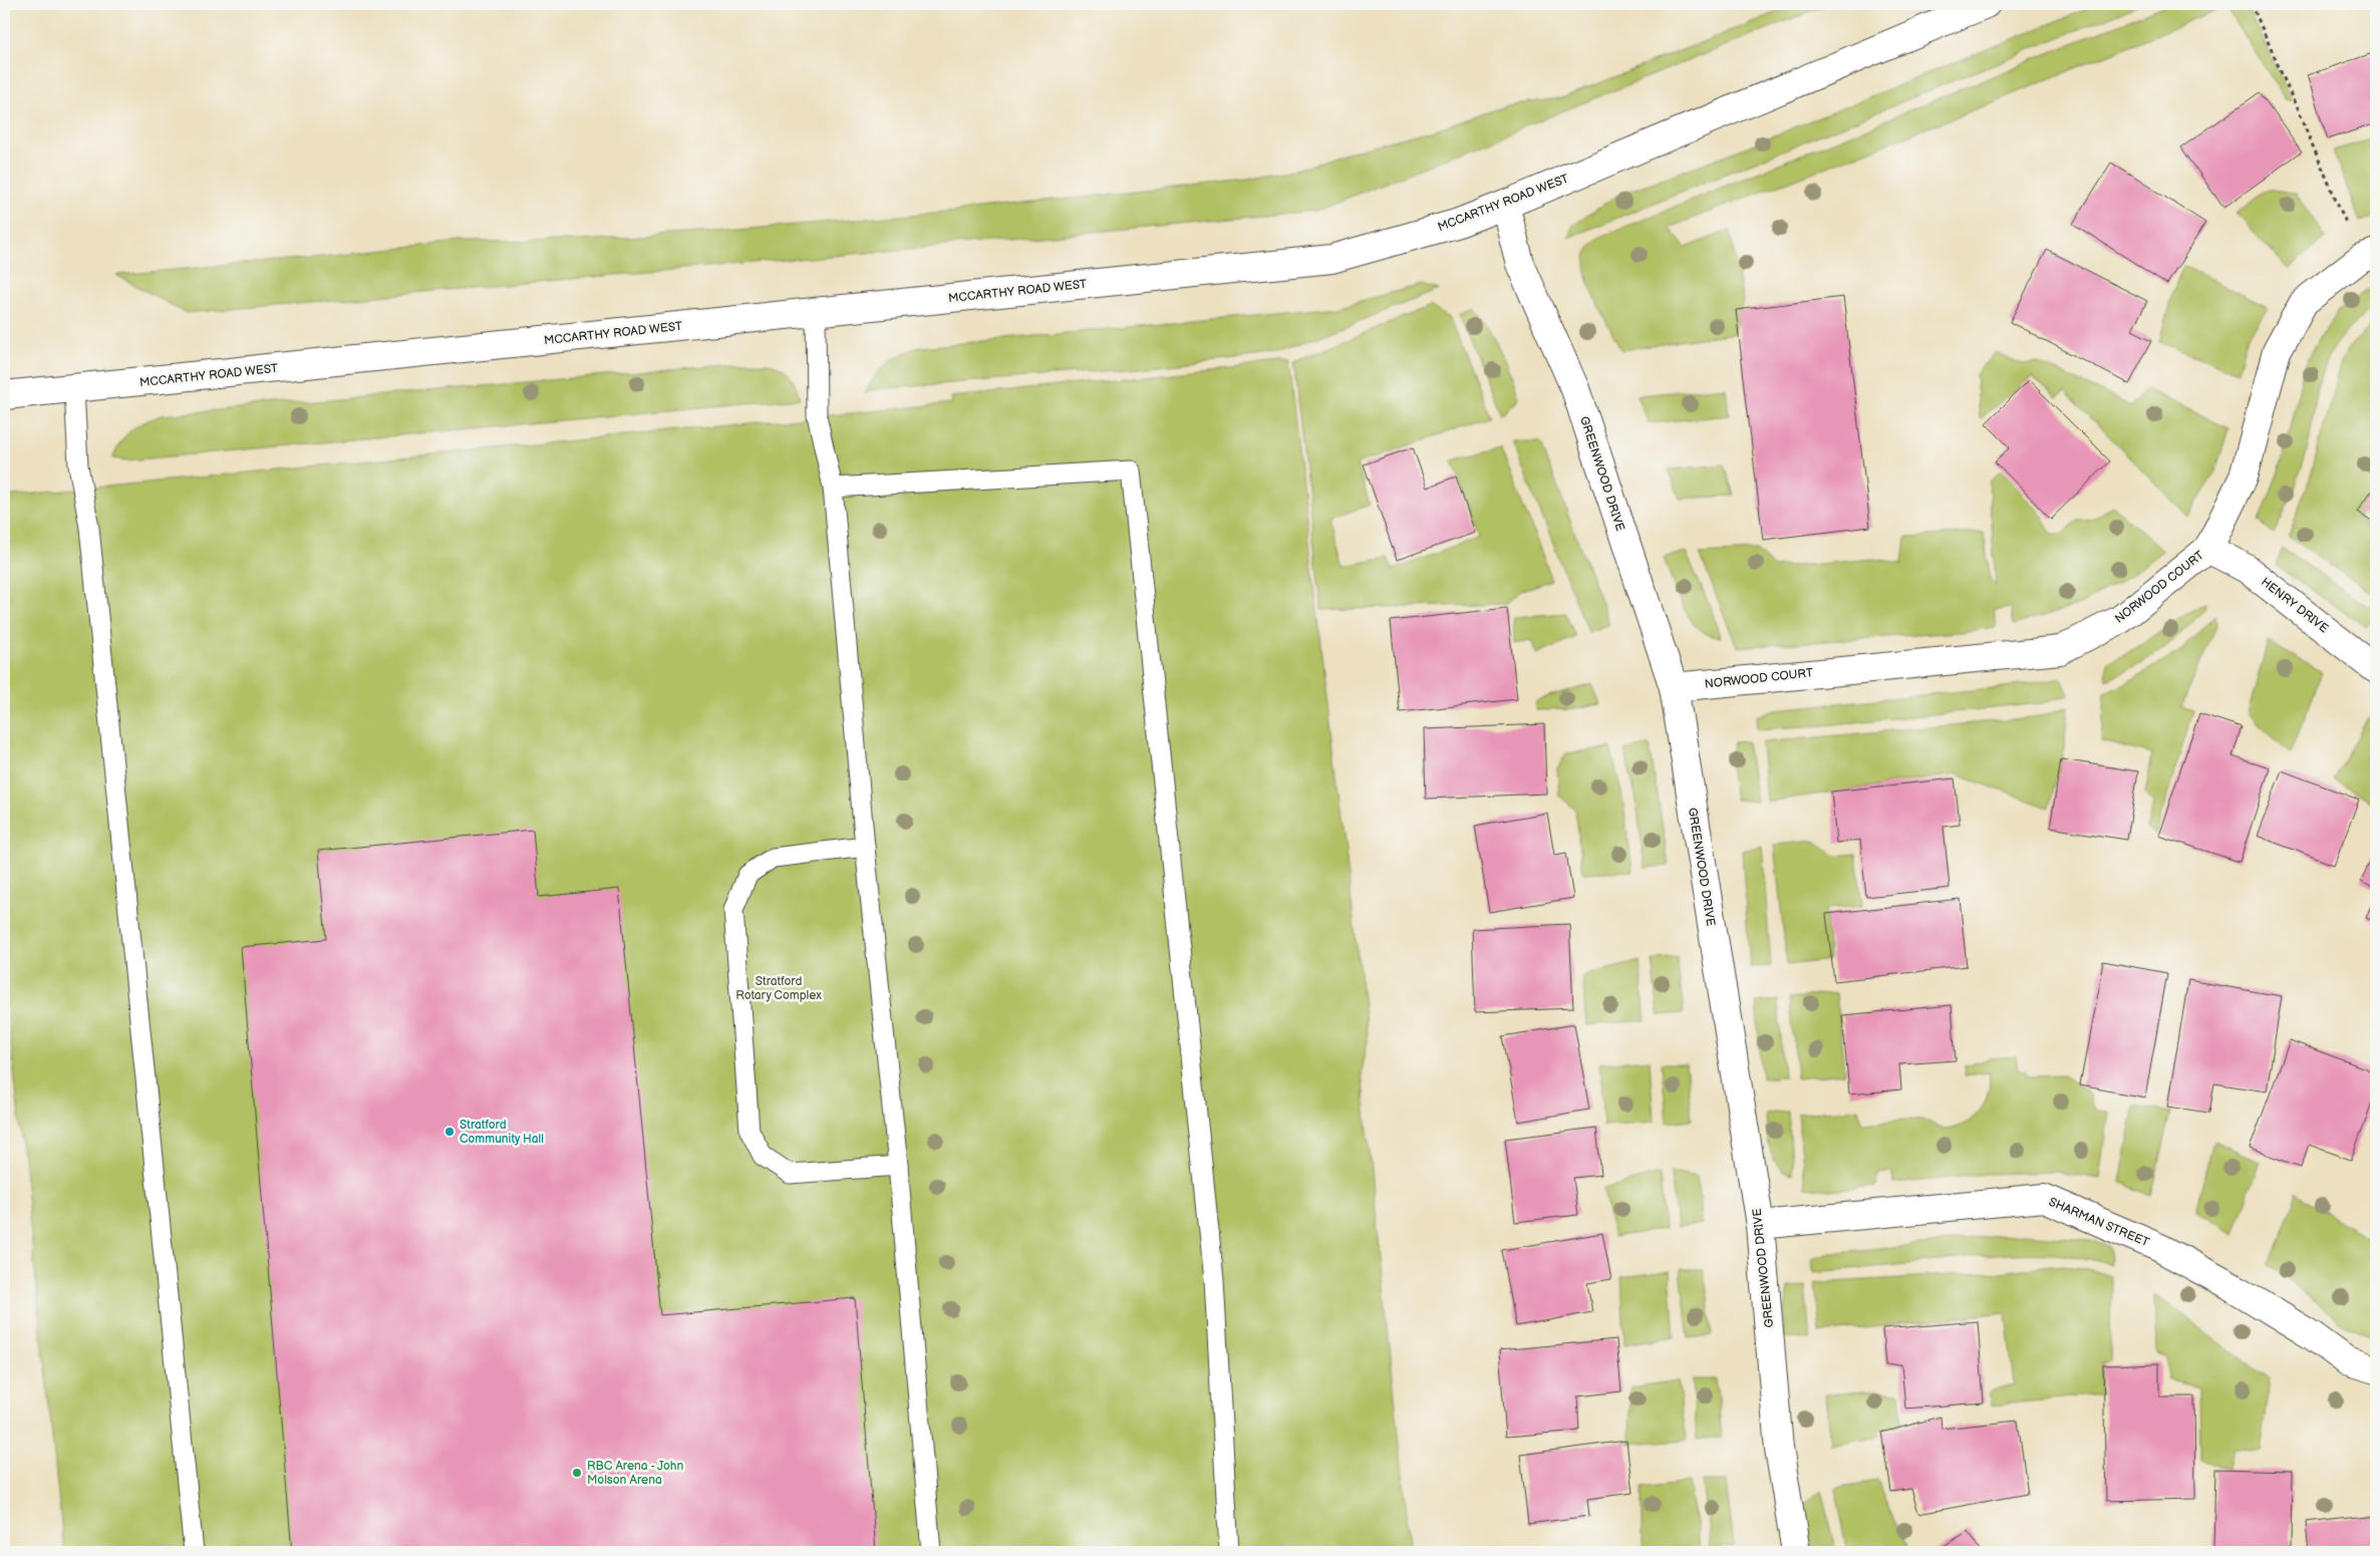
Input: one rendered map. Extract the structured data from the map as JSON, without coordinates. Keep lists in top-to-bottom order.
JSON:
{
  "streets": {
    "street": [
      "MCCARTHY ROAD WEST",
      "GREENWOOD DRIVE",
      "NORWOOD COURT",
      "HENRY DRIVE",
      "SHARMAN STREET"
    ]
  },
  "crossings": [
    ["MCCARTHY ROAD WEST", "GREENWOOD DRIVE"],
    ["GREENWOOD DRIVE", "NORWOOD COURT"],
    ["GREENWOOD DRIVE", "SHARMAN STREET"],
    ["NORWOOD COURT", "HENRY DRIVE"]
  ],
  "parks": ["Stratford Rotary Complex"],
  "places": ["Stratford Community Hall", "RBC Arena - John Molson Arena"]
}
